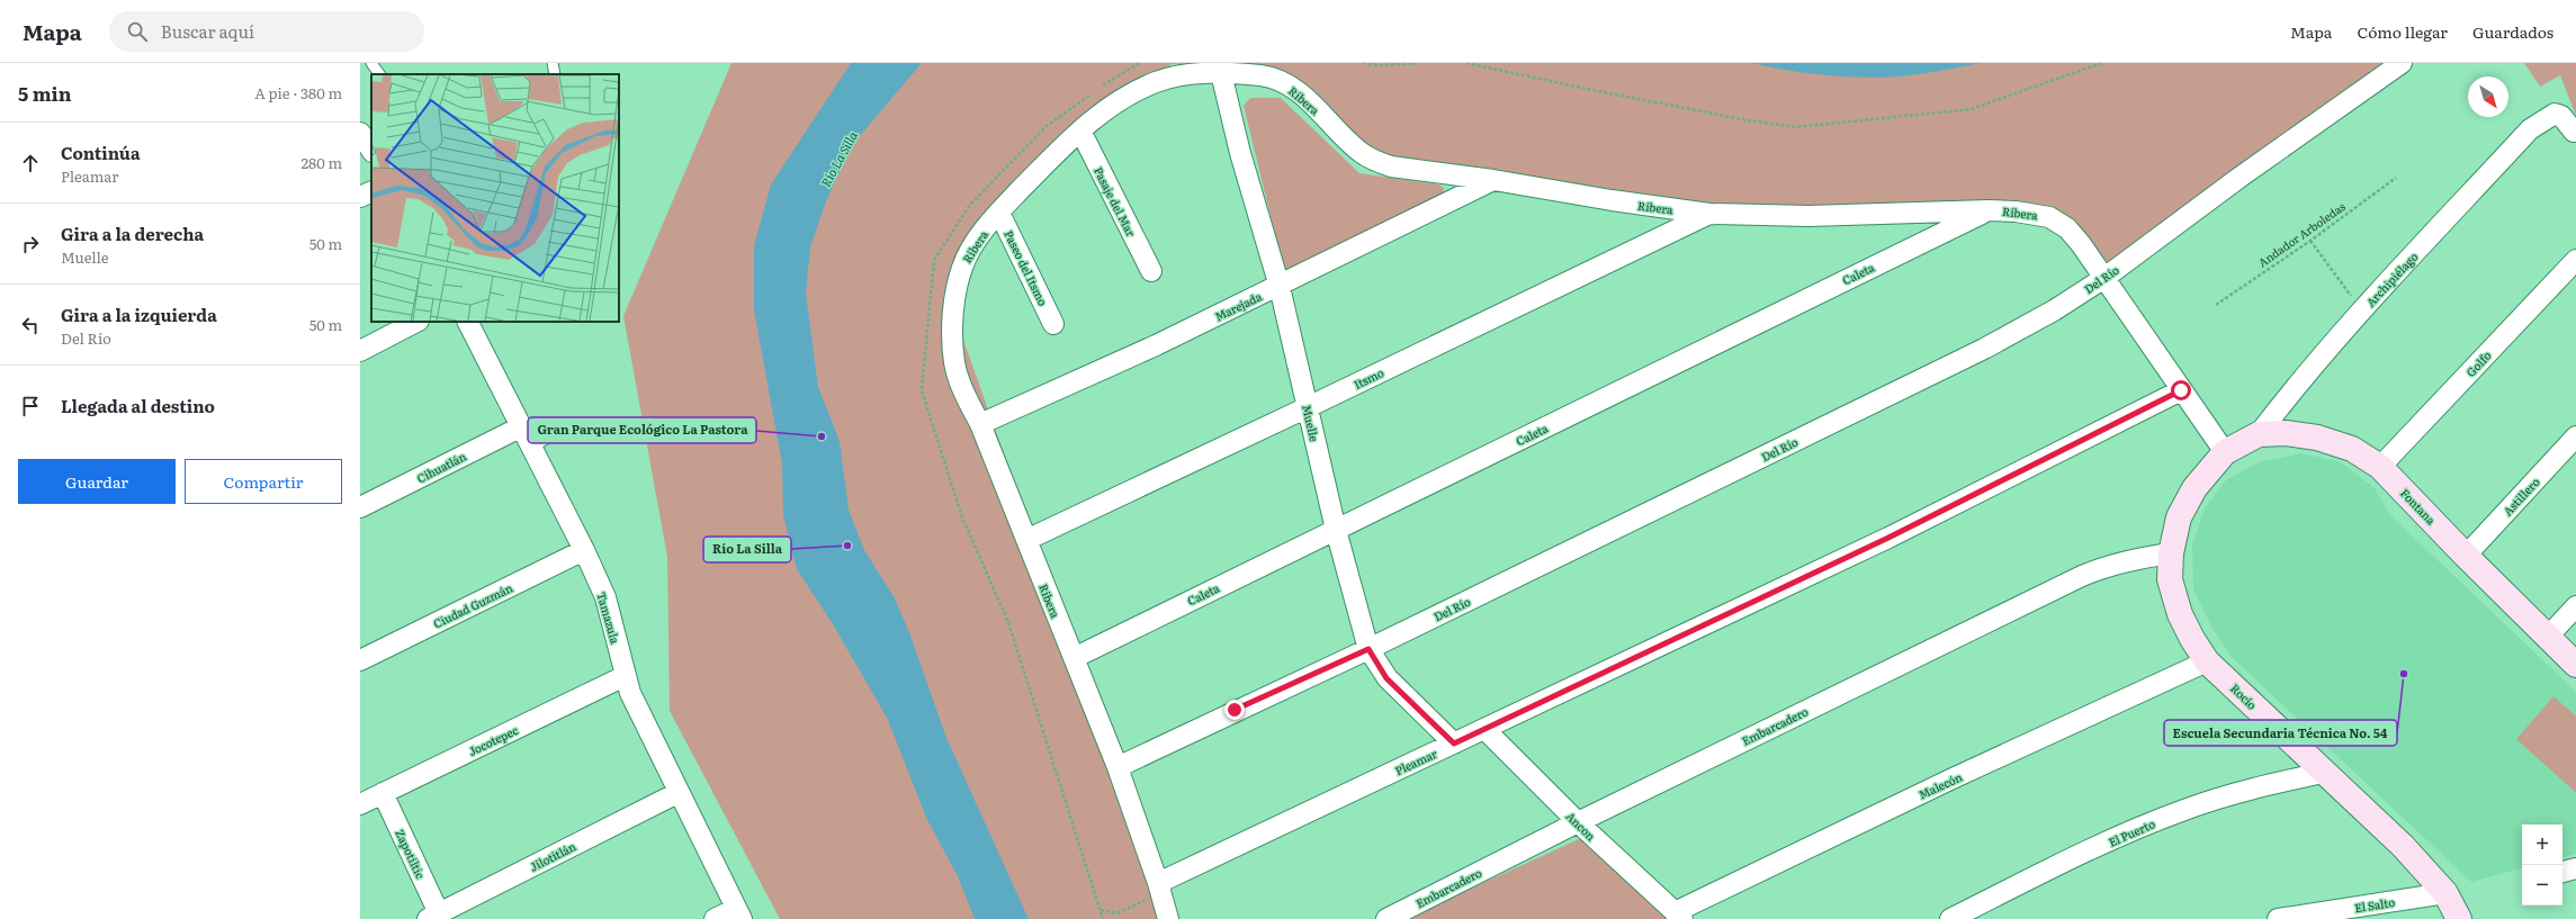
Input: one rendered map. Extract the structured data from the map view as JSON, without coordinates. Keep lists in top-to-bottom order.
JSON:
{
  "streets": {
    "street": [
      "Ribera",
      "Pasaje del Mar",
      "Paseo del Itsmo",
      "Caleta",
      "Del Río",
      "Archipiélago",
      "Marejada",
      "Golfo",
      "Itsmo",
      "Muelle",
      "Cihuatlán",
      "Astillero",
      "Fontana",
      "Ciudad Guzmán",
      "Tamazula",
      "Rocío",
      "Embarcadero",
      "Jocotepec",
      "Pleamar",
      "Malecón",
      "Ancon",
      "El Puerto",
      "Zapotiltic",
      "Jilotitlán",
      "El Salto"
    ],
    "path": ["Andador Arboledas"]
  },
  "crossings": [
    ["Ribera", "Pasaje del Mar"],
    ["Ribera", "Paseo del Itsmo"],
    ["Ribera", "Caleta"],
    ["Ribera", "Del Río"],
    ["Ribera", "Marejada"],
    ["Ribera", "Itsmo"],
    ["Ribera", "Muelle"],
    ["Ribera", "Fontana"],
    ["Ribera", "Rocío"],
    ["Ribera", "Pleamar"],
    ["Caleta", "Muelle"],
    ["Del Río", "Muelle"],
    ["Archipiélago", "Fontana"],
    ["Marejada", "Muelle"],
    ["Golfo", "Fontana"],
    ["Itsmo", "Muelle"],
    ["Muelle", "Pleamar"],
    ["Cihuatlán", "Tamazula"],
    ["Astillero", "Fontana"],
    ["Fontana", "Rocío"],
    ["Ciudad Guzmán", "Tamazula"],
    ["Tamazula", "Jocotepec"],
    ["Tamazula", "Jilotitlán"],
    ["Rocío", "Embarcadero"],
    ["Rocío", "Malecón"],
    ["Rocío", "El Puerto"],
    ["Rocío", "El Salto"],
    ["Embarcadero", "Ancon"],
    ["Jocotepec", "Zapotiltic"],
    ["Pleamar", "Ancon"],
    ["Malecón", "Ancon"],
    ["Zapotiltic", "Jilotitlán"]
  ],
  "water": ["Río La Silla"],
  "places": ["Gran Parque Ecológico La Pastora", "Río La Silla", "Escuela Secundaria Técnica No. 54"],
  "north": "bottom right",
  "page": {
    "header": "Mapa",
    "search": "Buscar aquí",
    "nav": ["Mapa", "Cómo llegar", "Guardados"],
    "heading": ["5 min", "A pie · 380 m"],
    "list": [
      ["Continúa", "Pleamar", "280 m"],
      ["Gira a la derecha", "Muelle", "50 m"],
      ["Gira a la izquierda", "Del Río", "50 m"],
      "Llegada al destino"
    ],
    "buttons": ["Guardar", "Compartir"],
    "map_buttons": ["+", "−"]
  }
}
